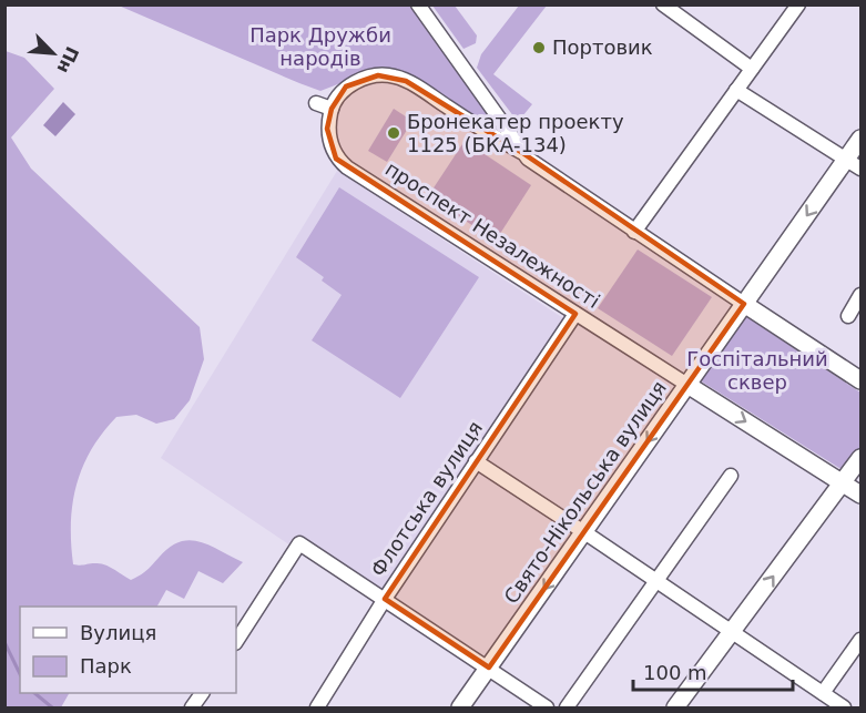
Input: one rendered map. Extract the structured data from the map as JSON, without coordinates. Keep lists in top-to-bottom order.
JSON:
{
  "streets": {
    "main road": ["проспект Незалежності", "Свято-Нікольська вулиця"],
    "street": ["Флотська вулиця"]
  },
  "crossings": [
    ["проспект Незалежності", "Свято-Нікольська вулиця"],
    ["проспект Незалежності", "Флотська вулиця"]
  ],
  "one_way": ["Свято-Нікольська вулиця"],
  "parks": ["Парк Дружби народів", "Госпітальний сквер"],
  "places": ["Портовик", "Бронекатер проекту 1125 (БКА-134)"],
  "legend": ["Вулиця", "Парк"],
  "scale_bar": "100 m",
  "north": "bottom right"
}
